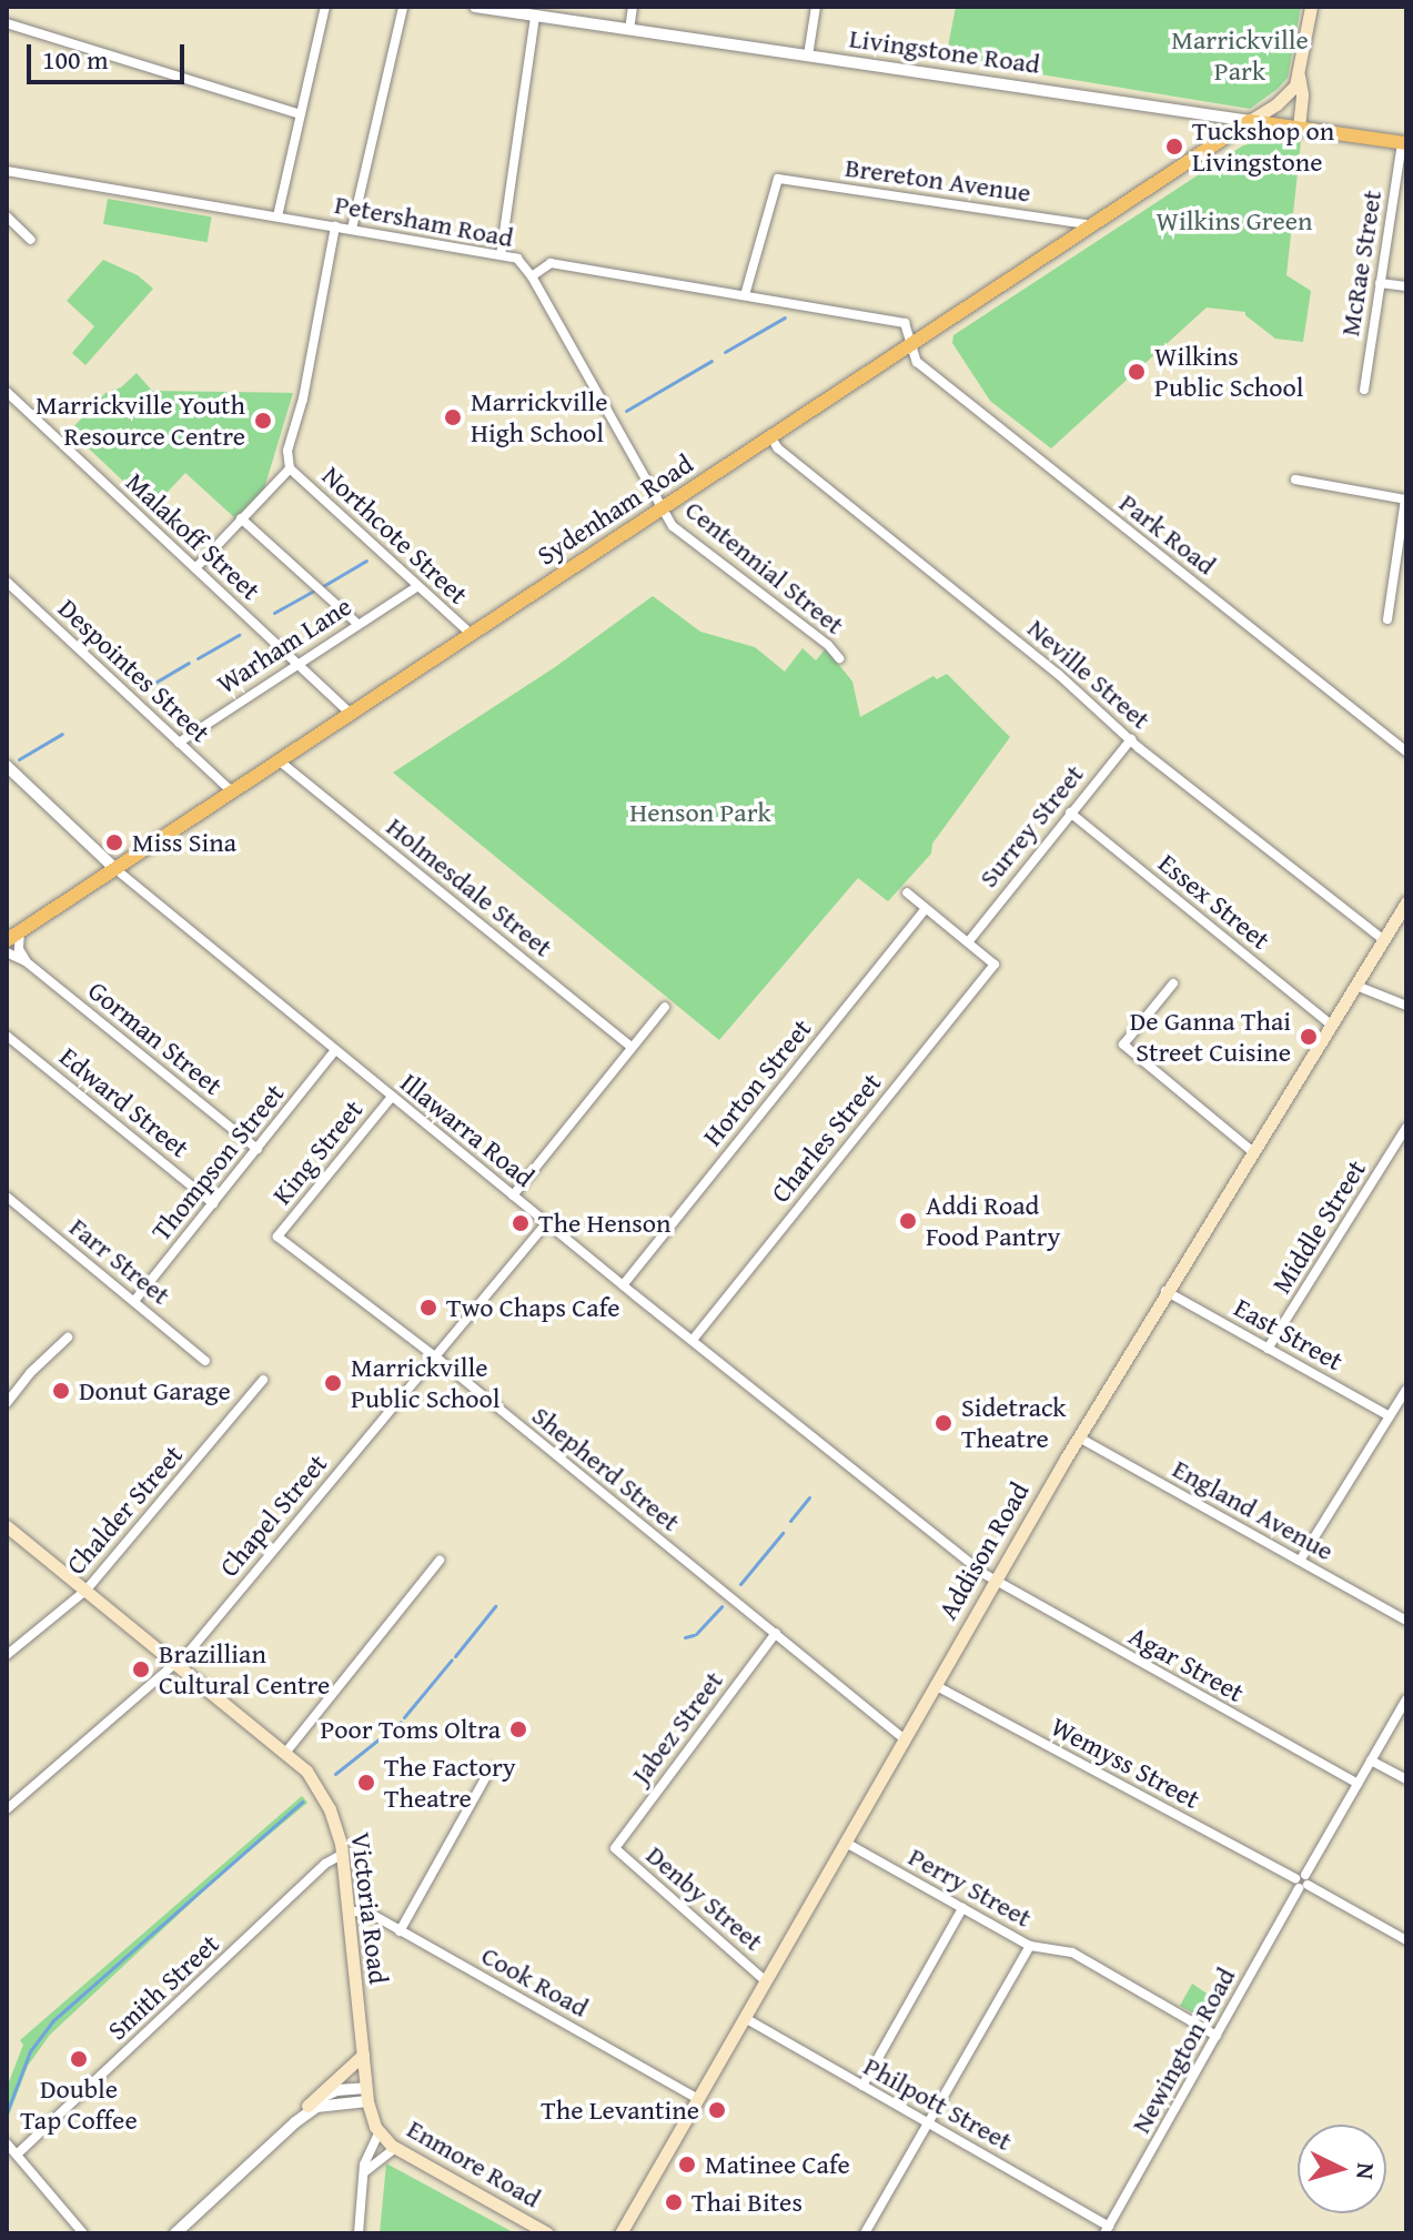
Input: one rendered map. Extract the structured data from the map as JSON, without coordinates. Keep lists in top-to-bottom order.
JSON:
{
  "streets": {
    "main road": [
      "Livingstone Road",
      "Sydenham Road",
      "Addison Road",
      "Victoria Road",
      "Enmore Road"
    ],
    "street": [
      "Brereton Avenue",
      "Petersham Road",
      "McRae Street",
      "Park Road",
      "Northcote Street",
      "Malakoff Street",
      "Centennial Street",
      "Warham Lane",
      "Despointes Street",
      "Neville Street",
      "Surrey Street",
      "Holmesdale Street",
      "Essex Street",
      "Gorman Street",
      "Horton Street",
      "Edward Street",
      "Illawarra Road",
      "Charles Street",
      "King Street",
      "Thompson Street",
      "Middle Street",
      "Farr Street",
      "East Street",
      "Shepherd Street",
      "Chalder Street",
      "England Avenue",
      "Chapel Street",
      "Agar Street",
      "Jabez Street",
      "Wemyss Street",
      "Perry Street",
      "Denby Street",
      "Cook Road",
      "Smith Street",
      "Newington Road",
      "Philpott Street"
    ]
  },
  "crossings": [
    ["Livingstone Road", "McRae Street"],
    ["Livingstone Road", "Sydenham Road"],
    ["Brereton Avenue", "Petersham Road"],
    ["Brereton Avenue", "Sydenham Road"],
    ["Petersham Road", "Sydenham Road"],
    ["Petersham Road", "Park Road"],
    ["Petersham Road", "Centennial Street"],
    ["Sydenham Road", "Park Road"],
    ["Sydenham Road", "Northcote Street"],
    ["Sydenham Road", "Malakoff Street"],
    ["Sydenham Road", "Centennial Street"],
    ["Sydenham Road", "Despointes Street"],
    ["Sydenham Road", "Neville Street"],
    ["Sydenham Road", "Holmesdale Street"],
    ["Sydenham Road", "Illawarra Road"],
    ["Northcote Street", "Warham Lane"],
    ["Malakoff Street", "Warham Lane"],
    ["Warham Lane", "Despointes Street"],
    ["Neville Street", "Surrey Street"],
    ["Neville Street", "Addison Road"],
    ["Surrey Street", "Essex Street"],
    ["Surrey Street", "Charles Street"],
    ["Essex Street", "Addison Road"],
    ["Gorman Street", "Thompson Street"],
    ["Horton Street", "Illawarra Road"],
    ["Edward Street", "Thompson Street"],
    ["Illawarra Road", "Charles Street"],
    ["Illawarra Road", "King Street"],
    ["Illawarra Road", "Thompson Street"],
    ["Illawarra Road", "Chapel Street"],
    ["Illawarra Road", "Addison Road"],
    ["Illawarra Road", "Agar Street"],
    ["King Street", "Shepherd Street"],
    ["Thompson Street", "Farr Street"],
    ["Middle Street", "East Street"],
    ["East Street", "Addison Road"],
    ["Shepherd Street", "Chapel Street"],
    ["Shepherd Street", "Addison Road"],
    ["Shepherd Street", "Jabez Street"],
    ["Chalder Street", "Victoria Road"],
    ["England Avenue", "Addison Road"],
    ["Chapel Street", "Victoria Road"],
    ["Addison Road", "Agar Street"],
    ["Addison Road", "Wemyss Street"],
    ["Addison Road", "Perry Street"],
    ["Addison Road", "Denby Street"],
    ["Addison Road", "Cook Road"],
    ["Addison Road", "Philpott Street"],
    ["Agar Street", "Newington Road"],
    ["Jabez Street", "Denby Street"],
    ["Wemyss Street", "Newington Road"],
    ["Perry Street", "Newington Road"],
    ["Victoria Road", "Cook Road"],
    ["Victoria Road", "Smith Street"],
    ["Victoria Road", "Enmore Road"],
    ["Newington Road", "Philpott Street"]
  ],
  "parks": ["Marrickville Park", "Wilkins Green", "Henson Park"],
  "places": [
    "Tuckshop on Livingstone",
    "Wilkins Public School",
    "Marrickville High School",
    "Marrickville Youth Resource Centre",
    "Miss Sina",
    "De Ganna Thai Street Cuisine",
    "Addi Road Food Pantry",
    "The Henson",
    "Two Chaps Cafe",
    "Marrickville Public School",
    "Donut Garage",
    "Sidetrack Theatre",
    "Brazillian Cultural Centre",
    "Poor Toms Oltra",
    "The Factory Theatre",
    "Double Tap Coffee",
    "The Levantine",
    "Matinee Cafe",
    "Thai Bites"
  ],
  "scale_bar": "100 m",
  "north": "right"
}
